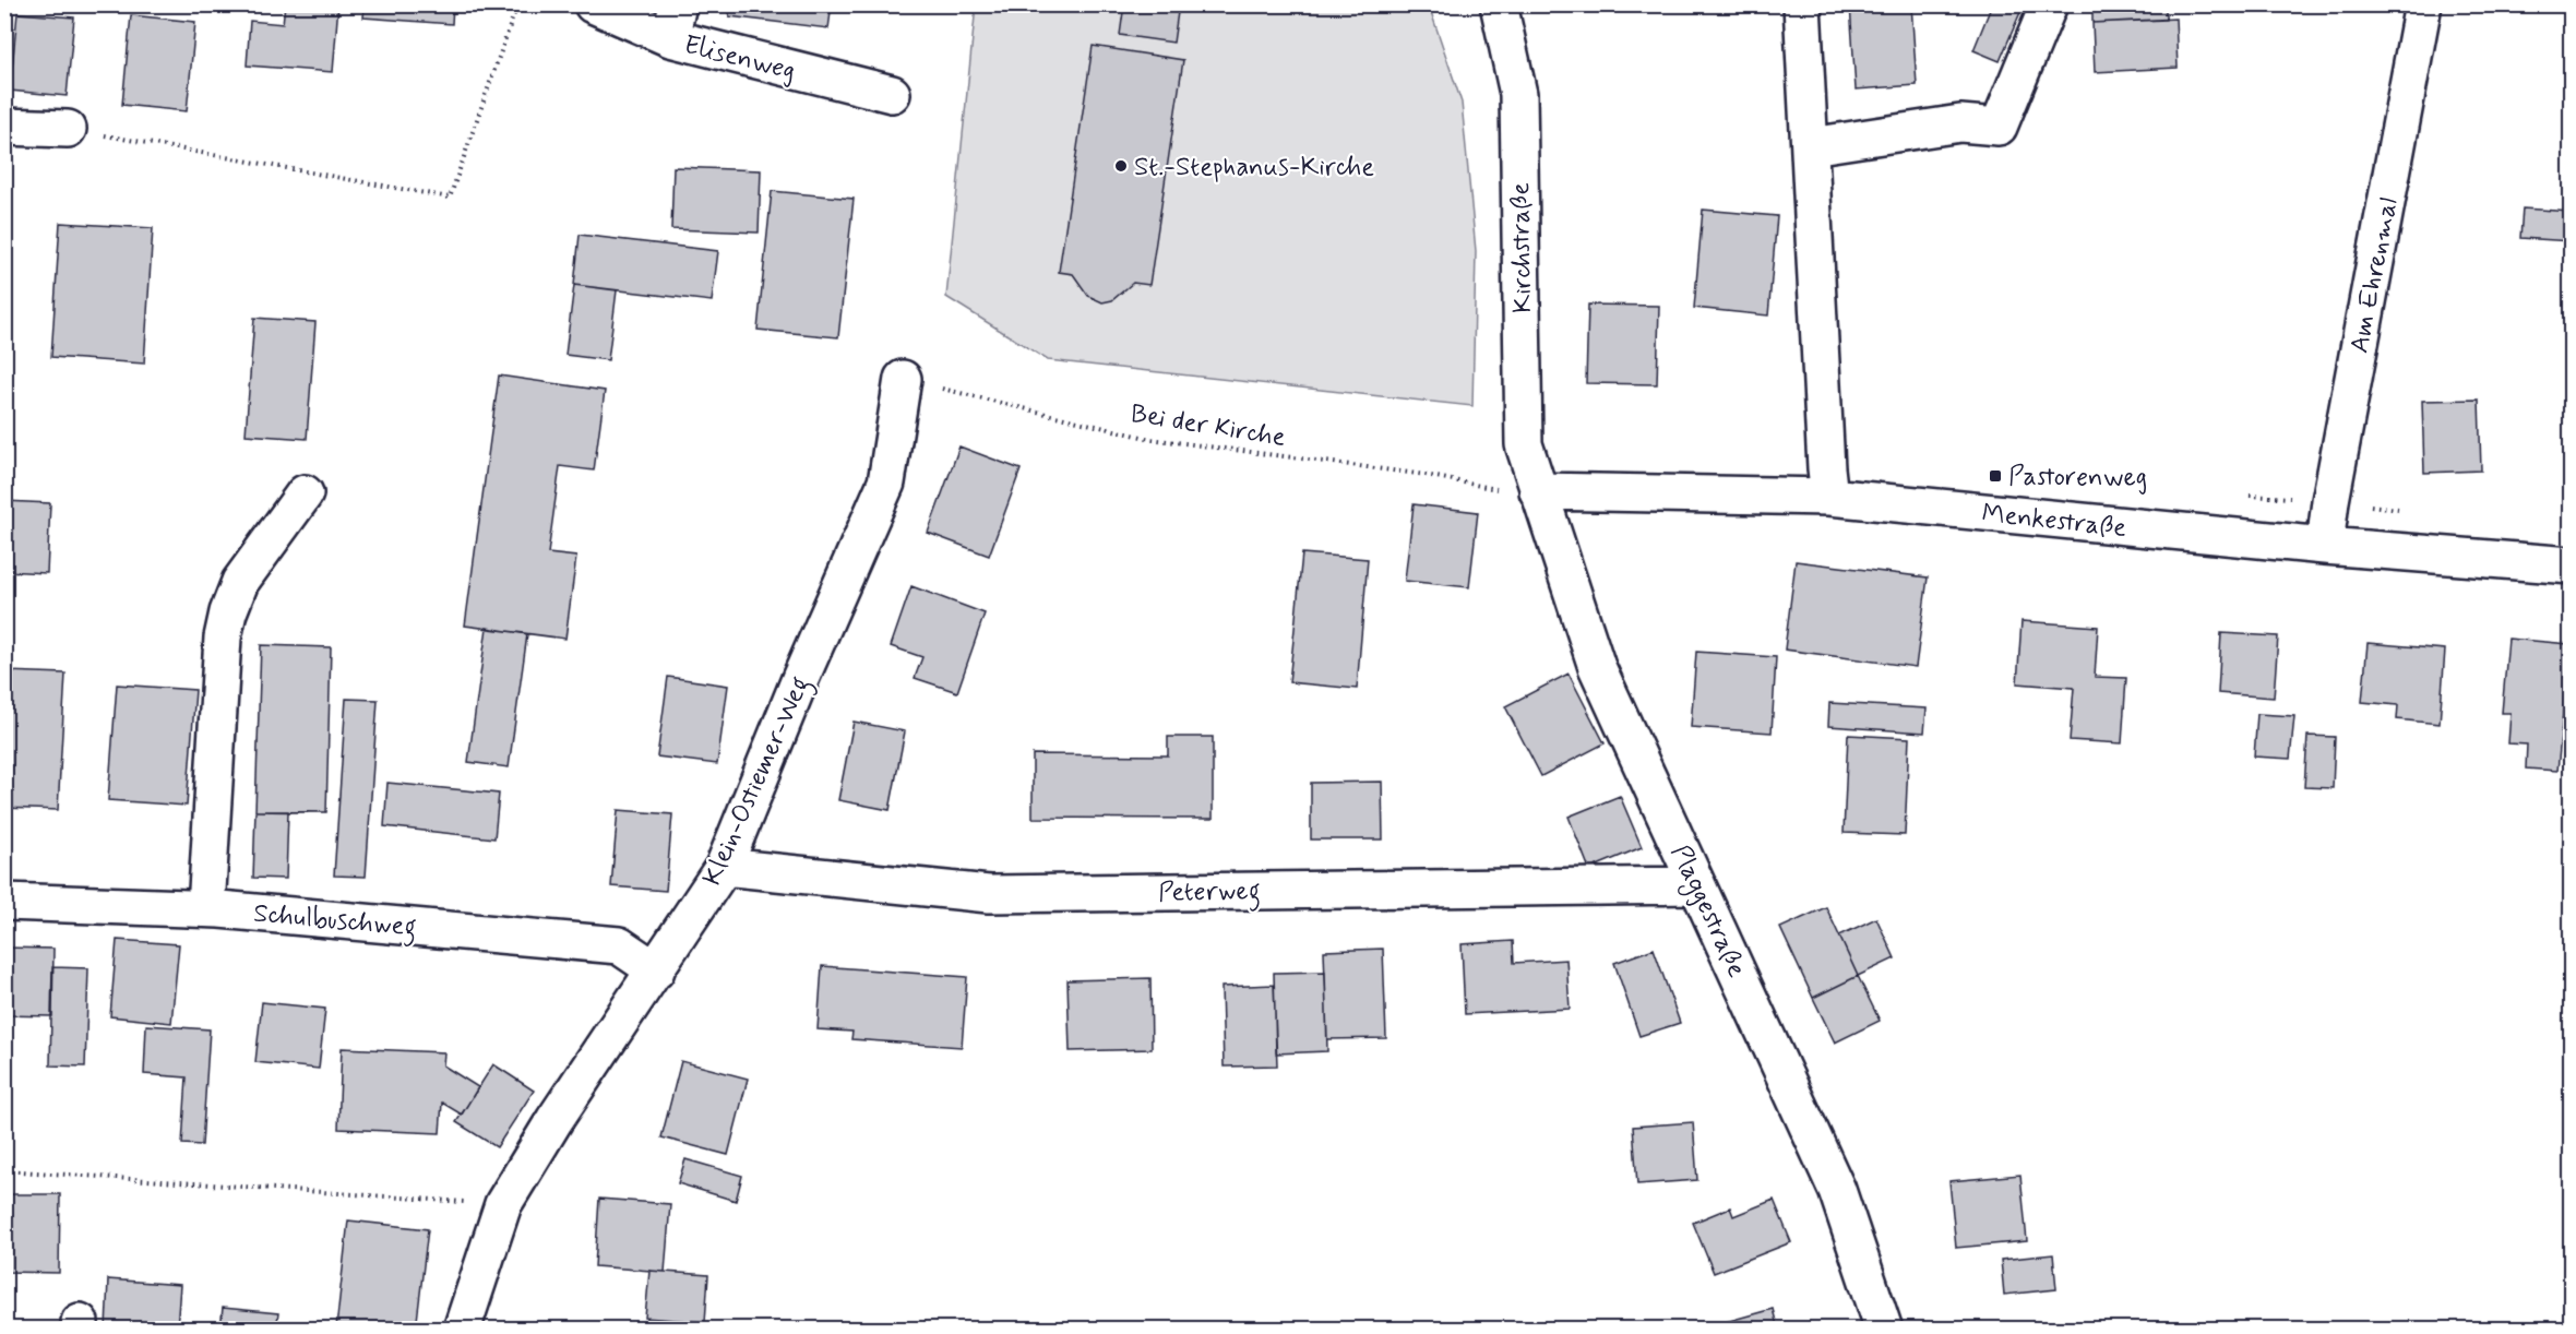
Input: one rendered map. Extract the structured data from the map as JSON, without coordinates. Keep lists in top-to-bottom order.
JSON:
{
  "streets": {
    "street": [
      "Elisenweg",
      "Kirchstraße",
      "Am Ehrenmal",
      "Menkestraße",
      "Klein-Ostiemer-Weg",
      "Peterweg",
      "Plaggestraße",
      "Schulbuschweg"
    ],
    "path": ["Bei der Kirche"]
  },
  "crossings": [
    ["Kirchstraße", "Menkestraße"],
    ["Kirchstraße", "Plaggestraße"],
    ["Am Ehrenmal", "Menkestraße"],
    ["Bei der Kirche", "Klein-Ostiemer-Weg"],
    ["Menkestraße", "Plaggestraße"],
    ["Klein-Ostiemer-Weg", "Peterweg"],
    ["Klein-Ostiemer-Weg", "Schulbuschweg"],
    ["Peterweg", "Plaggestraße"]
  ],
  "places": {
    "other": ["St.-Stephanus-Kirche"],
    "transit": ["Pastorenweg"]
  }
}
